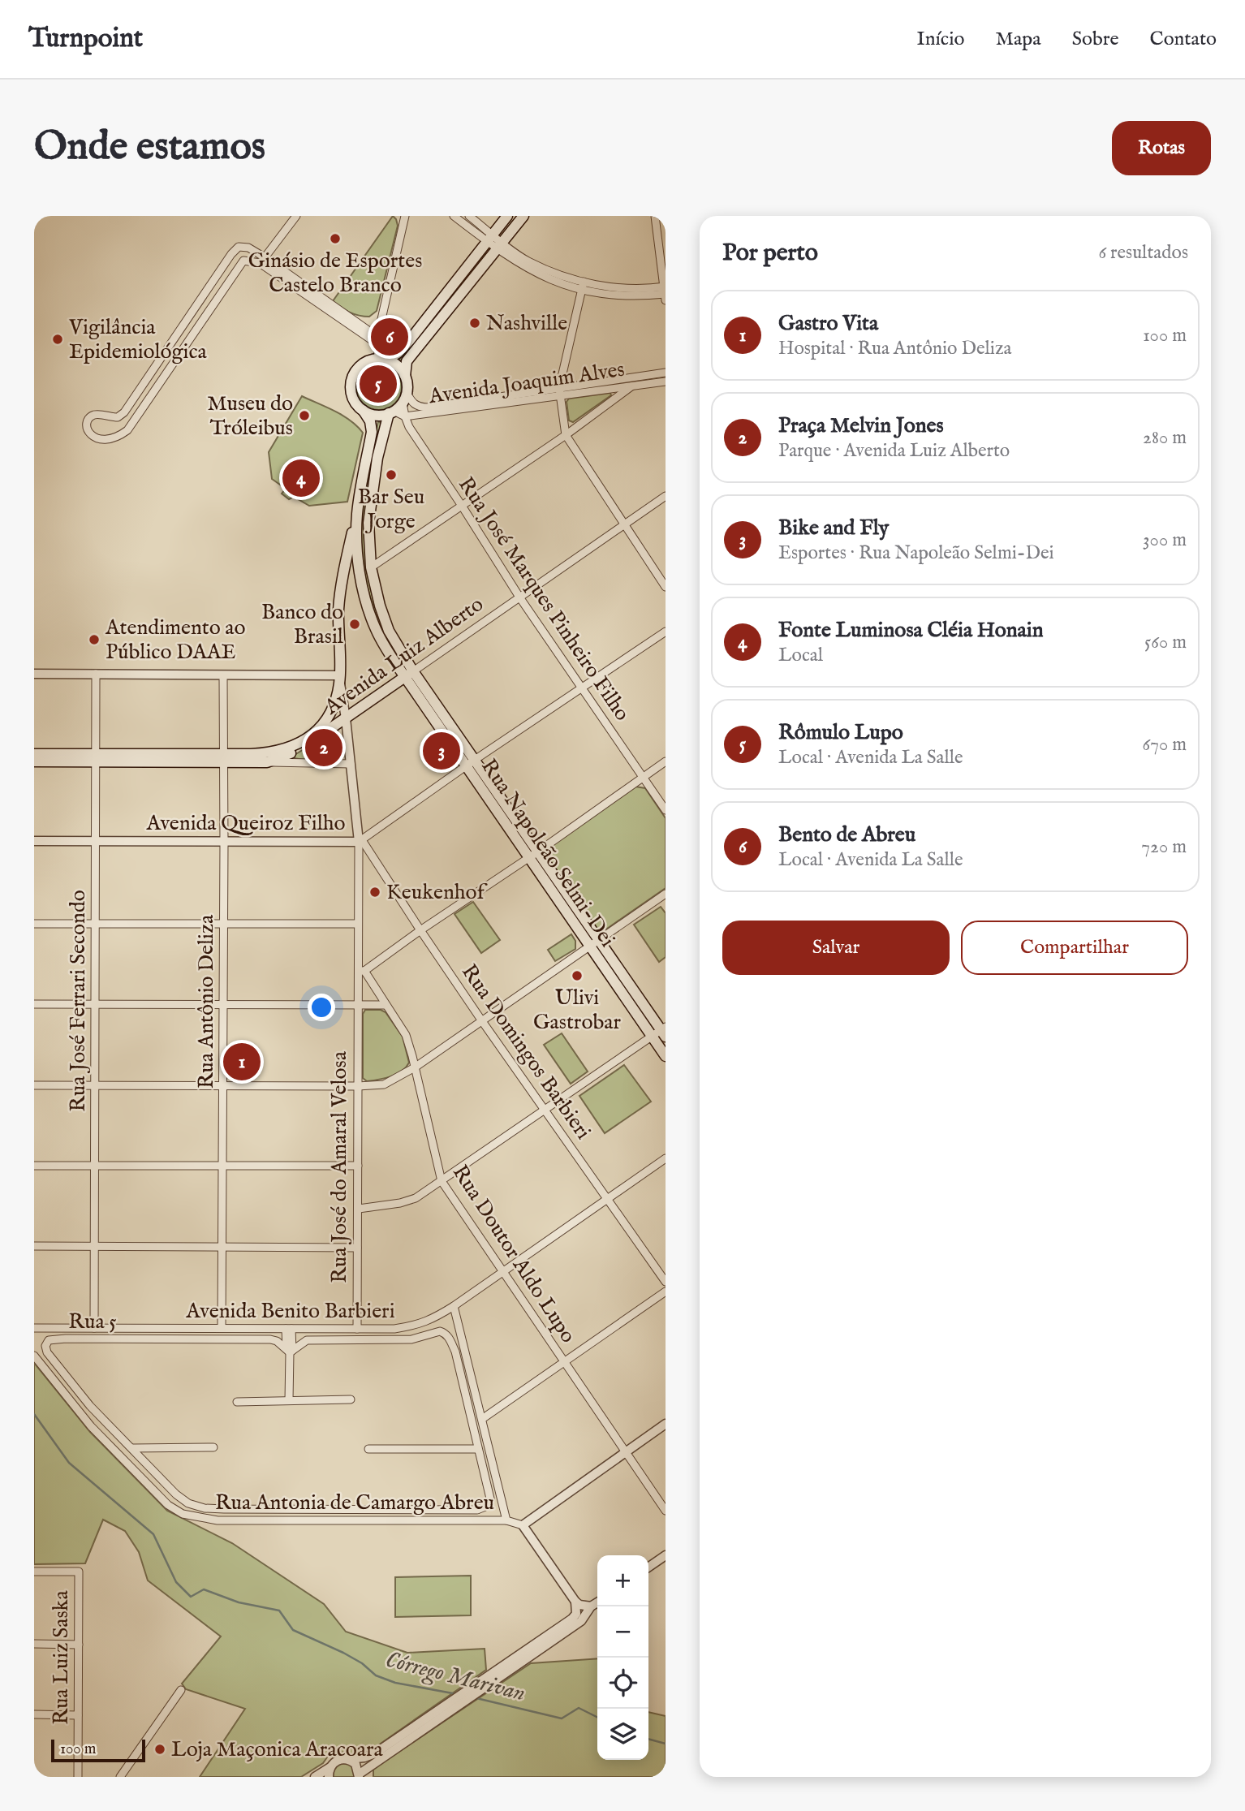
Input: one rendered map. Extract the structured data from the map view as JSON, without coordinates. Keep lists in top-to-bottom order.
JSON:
{
  "streets": {
    "main road": ["Avenida Luiz Alberto", "Rua Napoleão Selmi-Dei", "Rua José do Amaral Velosa"],
    "street": [
      "Avenida Joaquim Alves",
      "Rua José Marques Pinheiro Filho",
      "Avenida Queiroz Filho",
      "Rua José Ferrari Secondo",
      "Rua Antônio Deliza",
      "Rua Domingos Barbieri",
      "Rua Doutor Aldo Lupo",
      "Avenida Benito Barbieri",
      "Rua 5",
      "Rua Antonia de Camargo Abreu",
      "Rua Luiz Saska"
    ]
  },
  "crossings": [
    ["Avenida Joaquim Alves", "Rua José Marques Pinheiro Filho"],
    ["Avenida Joaquim Alves", "Rua Napoleão Selmi-Dei"],
    ["Rua José Marques Pinheiro Filho", "Avenida Luiz Alberto"],
    ["Rua José Marques Pinheiro Filho", "Avenida Queiroz Filho"],
    ["Rua José Marques Pinheiro Filho", "Rua Napoleão Selmi-Dei"],
    ["Avenida Luiz Alberto", "Rua Napoleão Selmi-Dei"],
    ["Avenida Luiz Alberto", "Rua José Ferrari Secondo"],
    ["Avenida Luiz Alberto", "Rua Antônio Deliza"],
    ["Avenida Luiz Alberto", "Rua José do Amaral Velosa"],
    ["Avenida Queiroz Filho", "Rua Napoleão Selmi-Dei"],
    ["Avenida Queiroz Filho", "Rua José Ferrari Secondo"],
    ["Avenida Queiroz Filho", "Rua Antônio Deliza"],
    ["Avenida Queiroz Filho", "Rua Domingos Barbieri"],
    ["Avenida Queiroz Filho", "Rua José do Amaral Velosa"],
    ["Rua Napoleão Selmi-Dei", "Rua José do Amaral Velosa"],
    ["Rua José Ferrari Secondo", "Avenida Benito Barbieri"],
    ["Rua Antônio Deliza", "Avenida Benito Barbieri"],
    ["Rua Domingos Barbieri", "Rua José do Amaral Velosa"],
    ["Rua Domingos Barbieri", "Avenida Benito Barbieri"],
    ["Rua José do Amaral Velosa", "Rua Doutor Aldo Lupo"],
    ["Rua José do Amaral Velosa", "Avenida Benito Barbieri"],
    ["Rua Doutor Aldo Lupo", "Avenida Benito Barbieri"]
  ],
  "water": ["Córrego Marivan"],
  "places": [
    "Ginásio de Esportes Castelo Branco",
    "Nashville",
    "Vigilância Epidemiológica",
    "Museu do Tróleibus",
    "Bar Seu Jorge",
    "Banco do Brasil",
    "Atendimento ao Público DAAE",
    "Keukenhof",
    "Ulivi Gastrobar",
    "Loja Maçonica Aracoara"
  ],
  "scale_bar": "100 m",
  "page": {
    "header": "Turnpoint",
    "nav": [
      "Início",
      "Mapa",
      "Sobre",
      "Contato"
    ],
    "buttons": [
      "Rotas",
      ["Salvar", "Compartilhar"]
    ],
    "title": "Onde estamos",
    "heading": ["Por perto", "6 resultados"],
    "list": [
      {
        "mark": "1",
        "name": "Gastro Vita",
        "note": "Hospital · Rua Antônio Deliza",
        "value": "100 m"
      },
      {
        "mark": "2",
        "name": "Praça Melvin Jones",
        "note": "Parque · Avenida Luiz Alberto",
        "value": "280 m"
      },
      {
        "mark": "3",
        "name": "Bike and Fly",
        "note": "Esportes · Rua Napoleão Selmi-Dei",
        "value": "300 m"
      },
      {
        "mark": "4",
        "name": "Fonte Luminosa Cléia Honain",
        "note": "Local",
        "value": "560 m"
      },
      {
        "mark": "5",
        "name": "Rômulo Lupo",
        "note": "Local · Avenida La Salle",
        "value": "670 m"
      },
      {
        "mark": "6",
        "name": "Bento de Abreu",
        "note": "Local · Avenida La Salle",
        "value": "720 m"
      }
    ],
    "pins": [
      "6",
      "5",
      "4",
      "2",
      "3",
      "1"
    ],
    "map_buttons": ["+", "−"],
    "scale": "100 m"
  }
}
